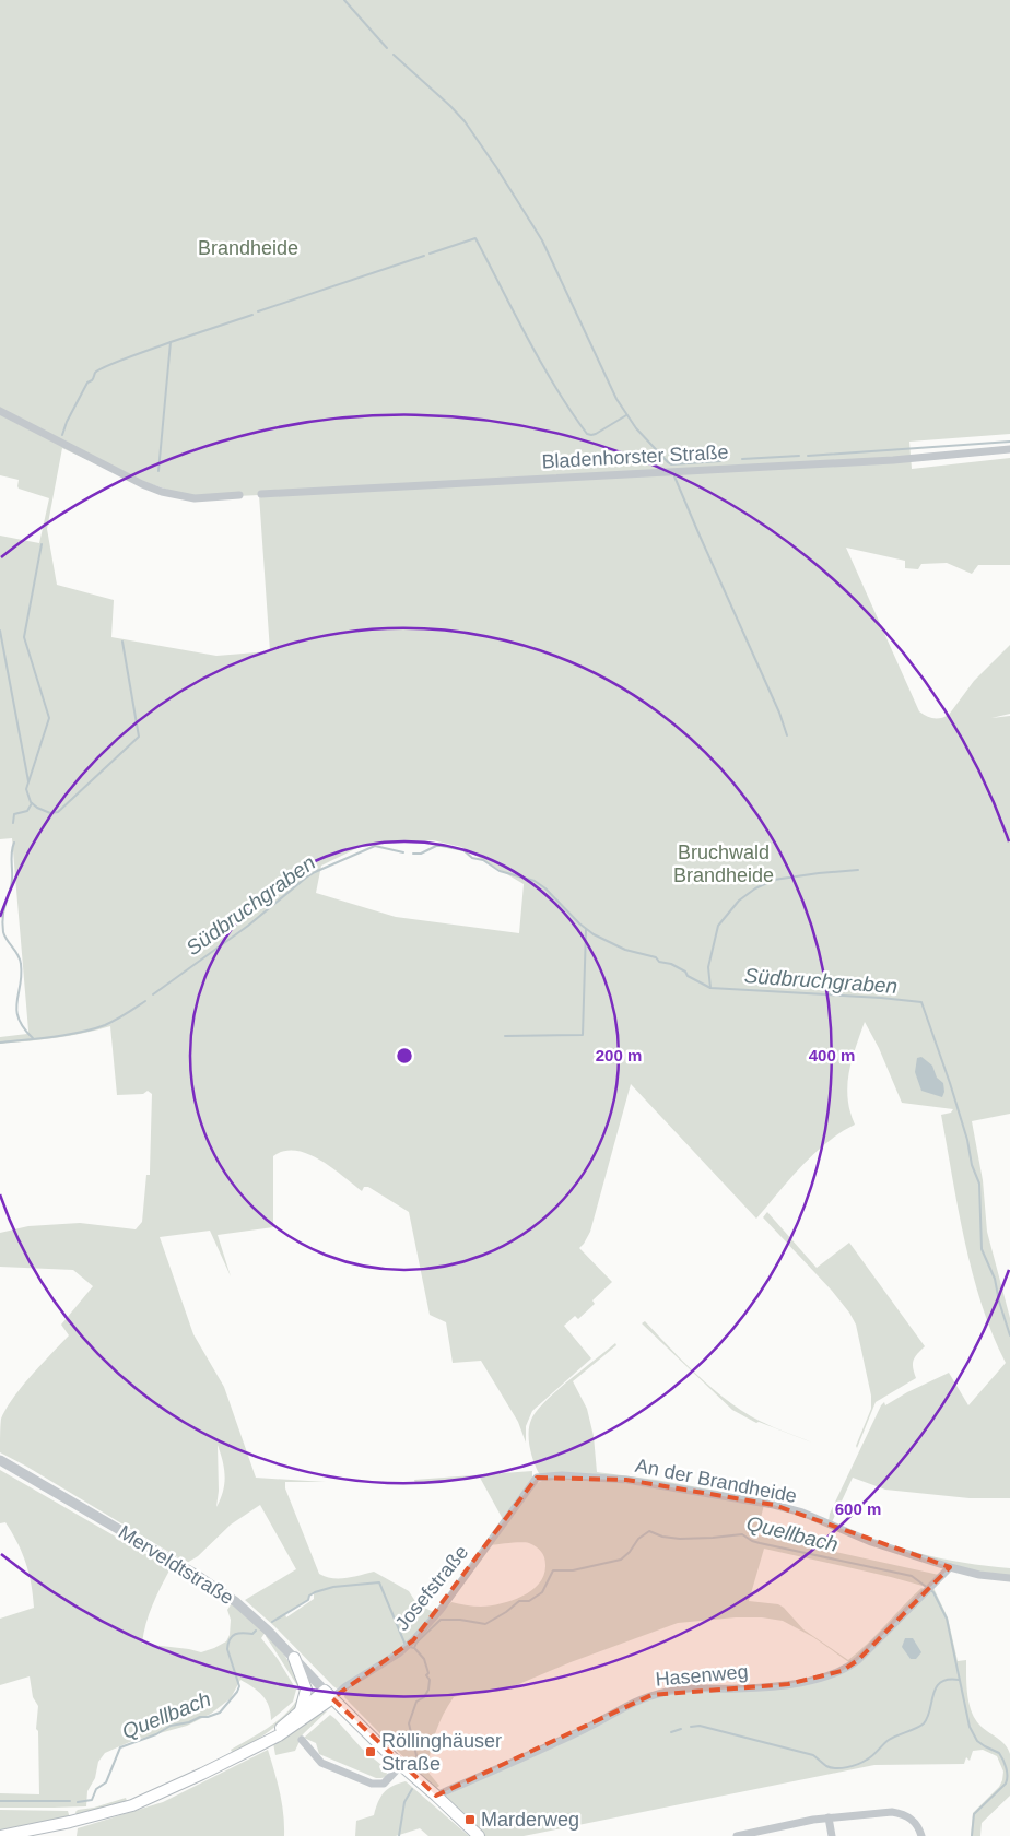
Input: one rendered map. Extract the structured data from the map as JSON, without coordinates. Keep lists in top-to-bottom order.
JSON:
{
  "streets": {
    "main road": ["Merveldtstraße"],
    "street": [
      "Bladenhorster Straße",
      "An der Brandheide",
      "Josefstraße",
      "Hasenweg"
    ]
  },
  "crossings": [
    ["An der Brandheide", "Josefstraße"],
    ["An der Brandheide", "Hasenweg"],
    ["Merveldtstraße", "Josefstraße"],
    ["Merveldtstraße", "Hasenweg"]
  ],
  "water": ["Südbruchgraben", "Quellbach"],
  "parks": ["Brandheide", "Bruchwald Brandheide"],
  "places": {
    "transit": ["Röllinghäuser Straße", "Marderweg"]
  },
  "rings": ["200 m", "400 m", "600 m"]
}
